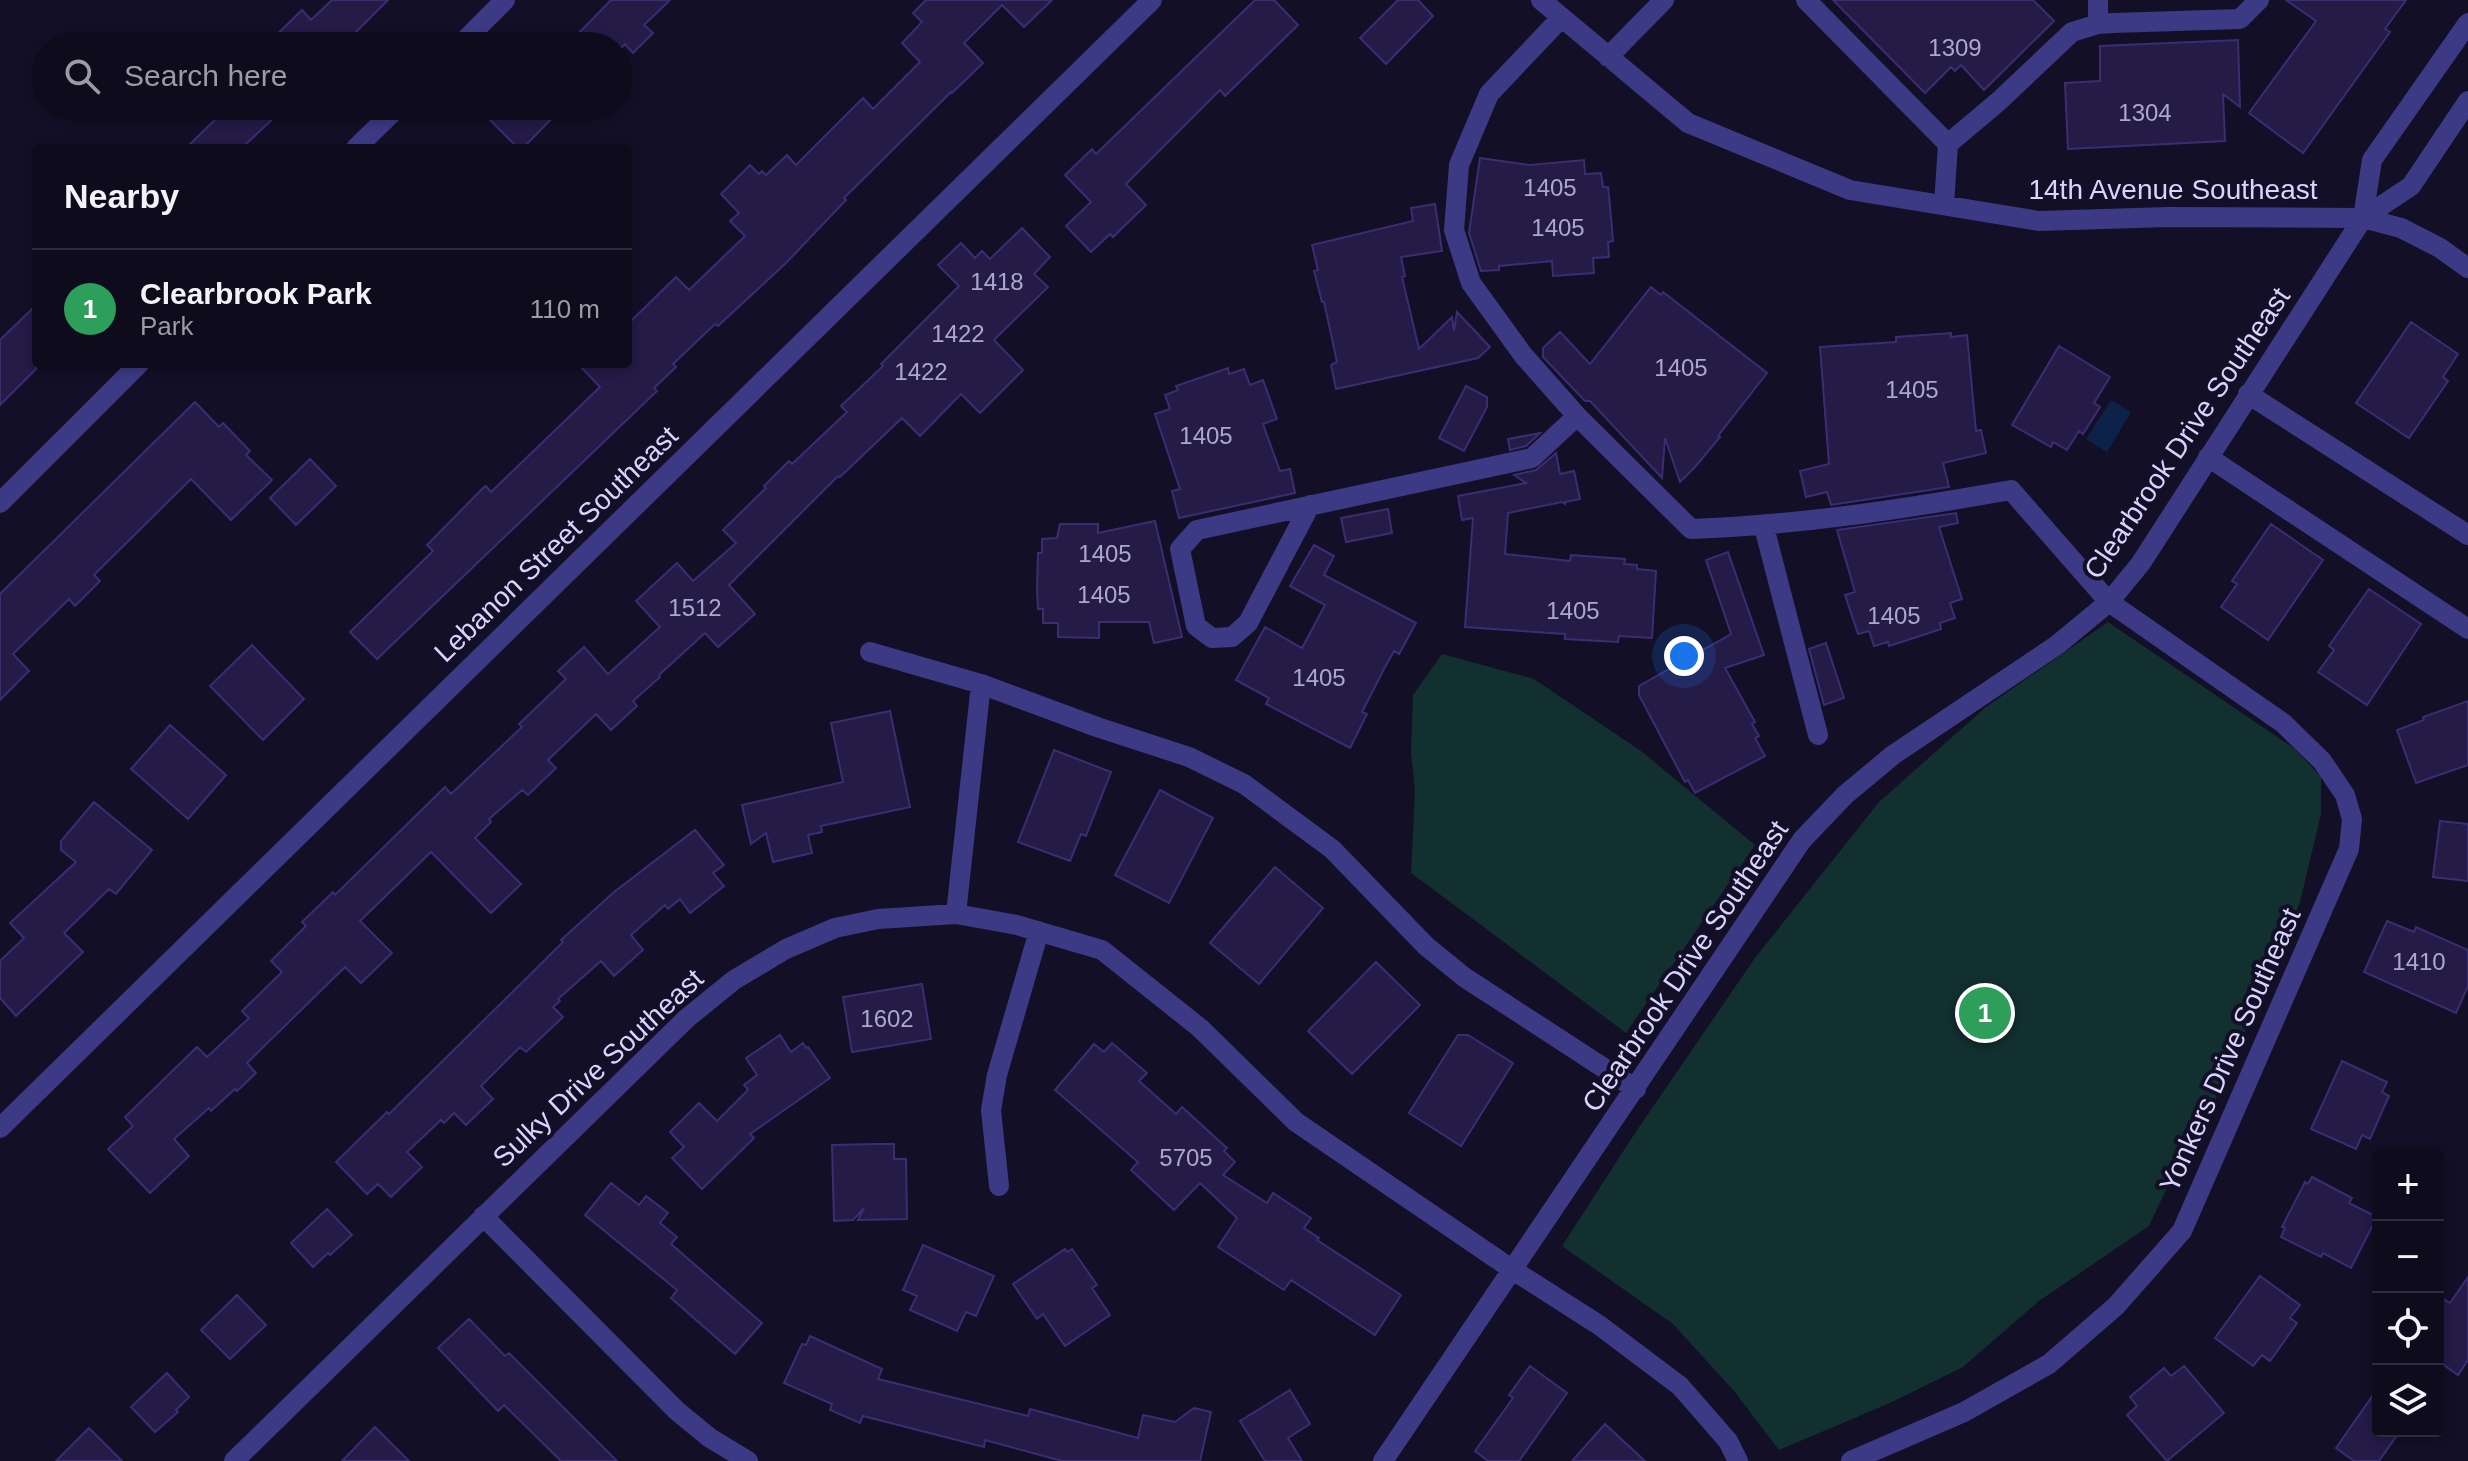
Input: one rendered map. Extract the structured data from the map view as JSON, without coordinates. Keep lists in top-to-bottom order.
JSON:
{
  "streets": {
    "street": [
      "14th Avenue Southeast",
      "Clearbrook Drive Southeast",
      "Lebanon Street Southeast",
      "Yonkers Drive Southeast",
      "Sulky Drive Southeast"
    ]
  },
  "crossings": [
    ["14th Avenue Southeast", "Clearbrook Drive Southeast"],
    ["Clearbrook Drive Southeast", "Yonkers Drive Southeast"],
    ["Clearbrook Drive Southeast", "Sulky Drive Southeast"]
  ],
  "house_numbers": [
    "1309",
    "1304",
    "1405",
    "1405",
    "1418",
    "1422",
    "1405",
    "1422",
    "1405",
    "1405",
    "1405",
    "1405",
    "1512",
    "1405",
    "1405",
    "1405",
    "1410",
    "1602",
    "5705"
  ],
  "page": {
    "search": "Search here",
    "heading": "Nearby",
    "list": [
      {
        "mark": "1",
        "name": "Clearbrook Park",
        "note": "Park",
        "value": "110 m"
      }
    ],
    "pins": "1",
    "map_buttons": ["+", "−"]
  }
}
